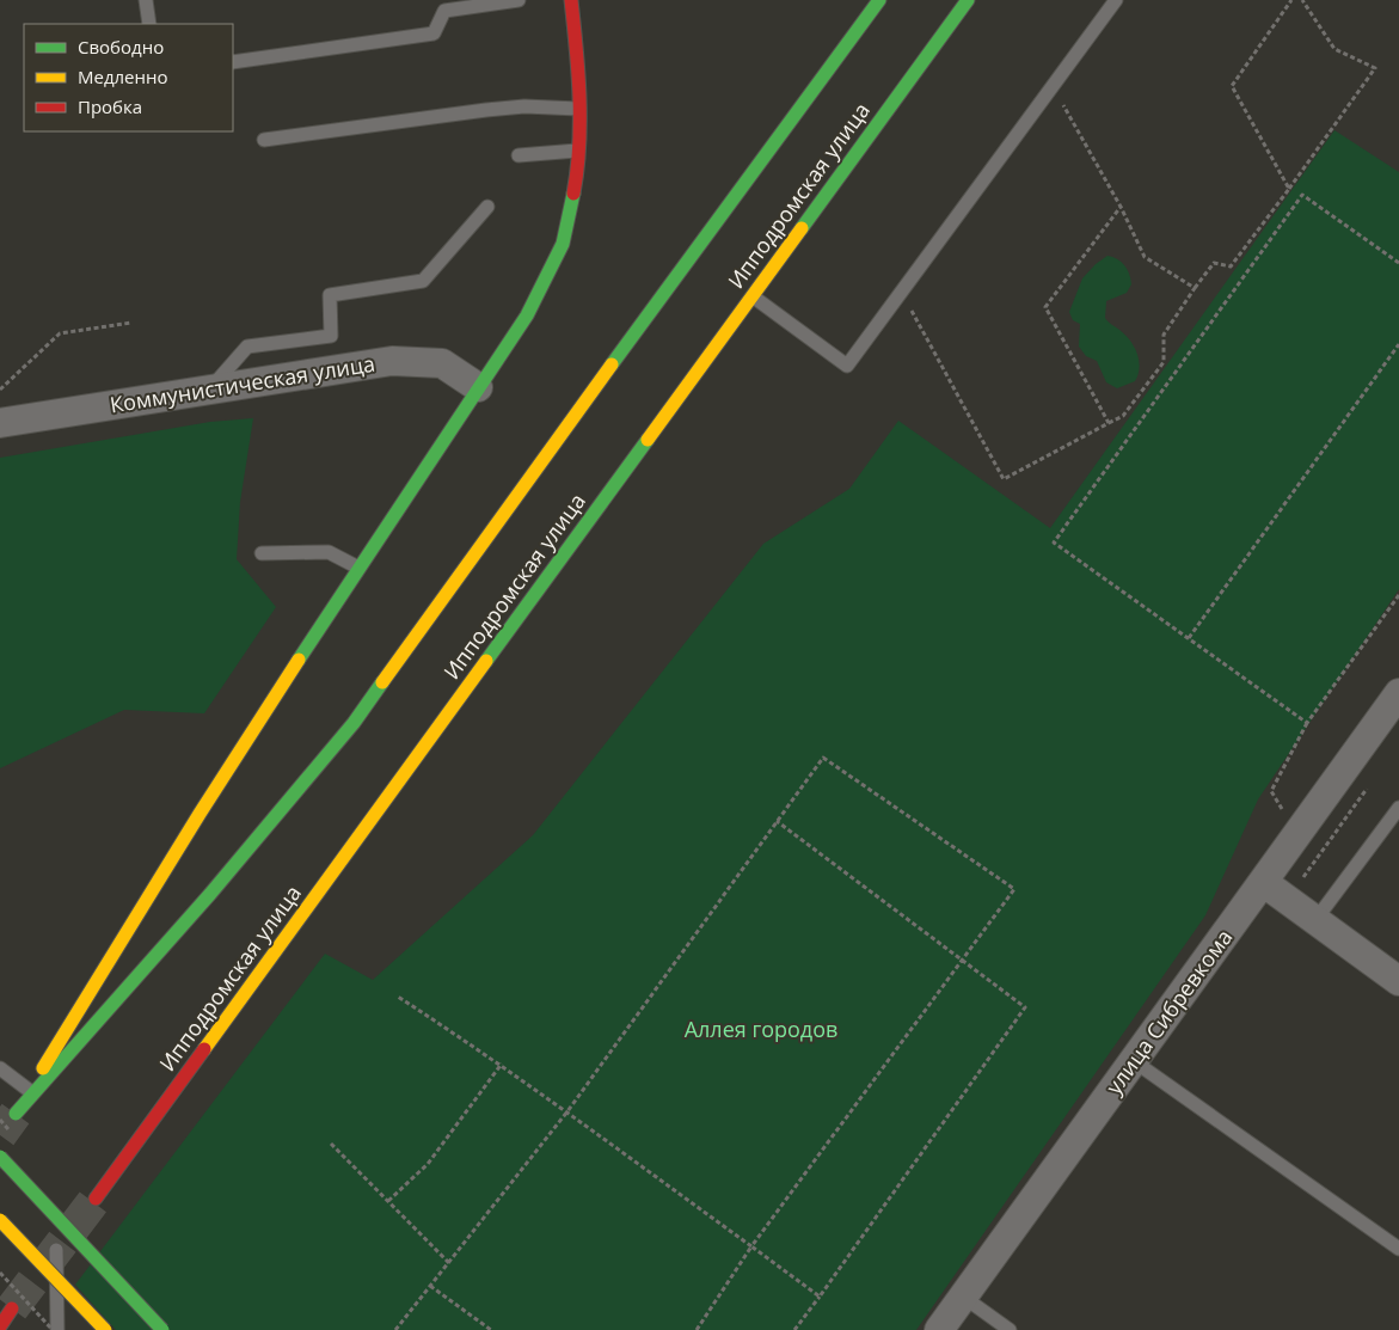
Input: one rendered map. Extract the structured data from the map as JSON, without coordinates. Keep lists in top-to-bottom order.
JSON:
{
  "streets": {
    "main road": ["Ипподромская улица"],
    "street": ["Коммунистическая улица", "улица Сибревкома"]
  },
  "parks": ["Аллея городов"],
  "legend": ["Свободно", "Медленно", "Пробка"]
}
